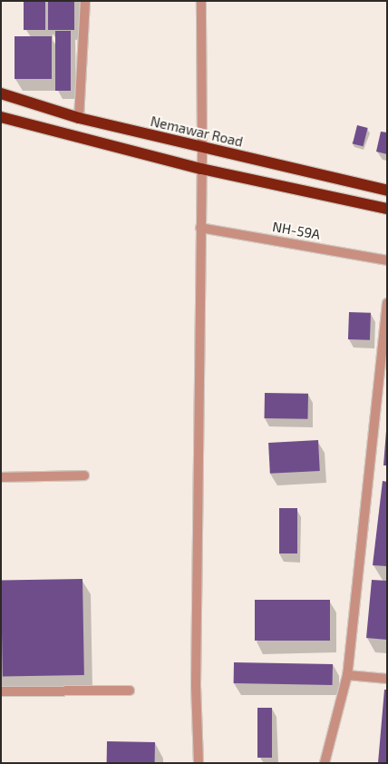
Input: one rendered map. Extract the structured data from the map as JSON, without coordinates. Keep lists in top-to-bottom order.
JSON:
{
  "streets": {
    "highway": ["Nemawar Road"],
    "street": ["NH-59A"]
  }
}
